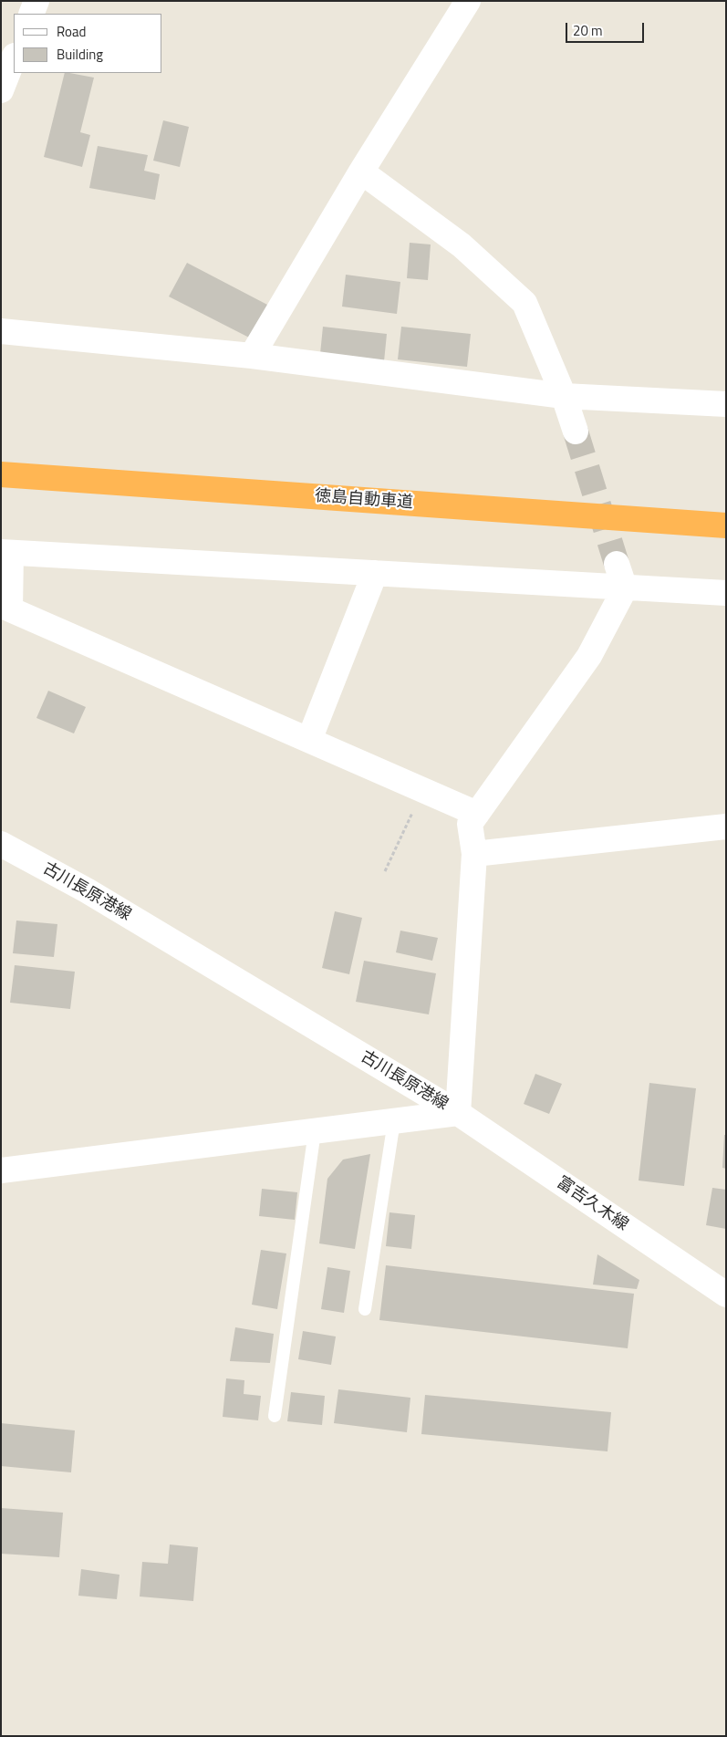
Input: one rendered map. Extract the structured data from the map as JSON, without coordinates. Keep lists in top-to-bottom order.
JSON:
{
  "streets": {
    "highway": ["徳島自動車道"],
    "street": ["古川長原港線", "富吉久木線"]
  },
  "crossings": [
    ["古川長原港線", "富吉久木線"]
  ],
  "legend": ["Road", "Building"],
  "scale_bar": "20 m"
}
